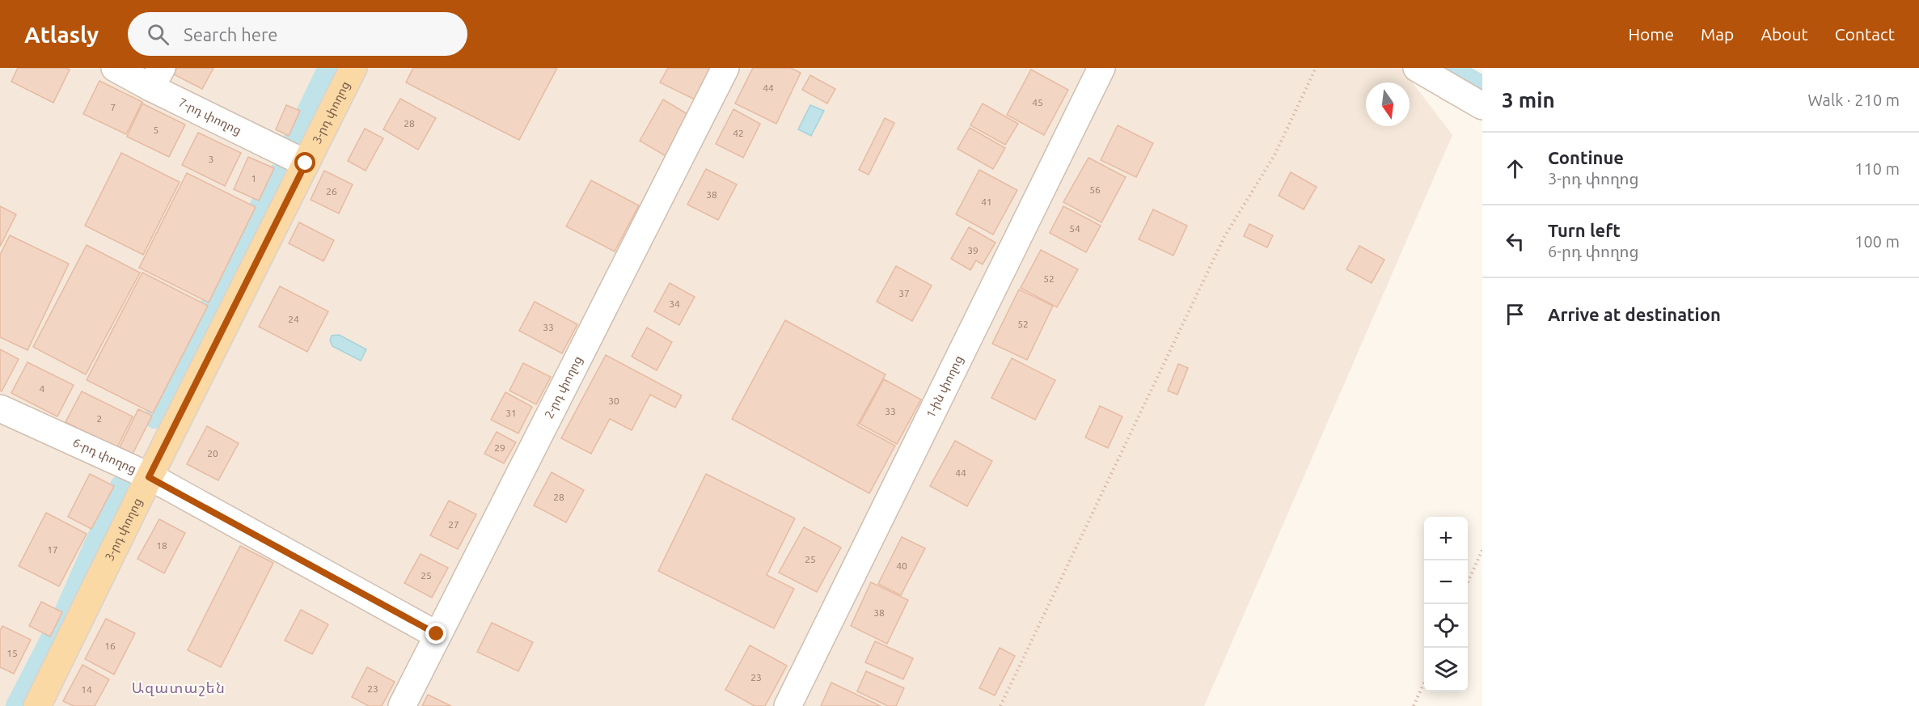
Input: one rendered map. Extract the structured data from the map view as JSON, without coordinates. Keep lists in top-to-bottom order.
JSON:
{
  "streets": {
    "main road": ["3-րդ փողոց"],
    "street": [
      "7-րդ փողոց",
      "2-րդ փողոց",
      "1-ին փողոց",
      "6-րդ փողոց"
    ]
  },
  "crossings": [
    ["3-րդ փողոց", "7-րդ փողոց"],
    ["3-րդ փողոց", "6-րդ փողոց"],
    ["2-րդ փողոց", "6-րդ փողոց"]
  ],
  "districts": ["Ազատաշեն"],
  "house_numbers": [
    "44",
    "45",
    "7",
    "28",
    "5",
    "42",
    "3",
    "1",
    "56",
    "26",
    "38",
    "41",
    "54",
    "39",
    "52",
    "37",
    "34",
    "24",
    "52",
    "33",
    "4",
    "30",
    "33",
    "31",
    "2",
    "29",
    "20",
    "44",
    "28",
    "27",
    "18",
    "17",
    "25",
    "40",
    "25",
    "38",
    "16",
    "15",
    "23",
    "23",
    "14"
  ],
  "north": "bottom",
  "page": {
    "header": "Atlasly",
    "search": "Search here",
    "nav": [
      "Home",
      "Map",
      "About",
      "Contact"
    ],
    "heading": ["3 min", "Walk · 210 m"],
    "list": [
      ["Continue", "3-րդ փողոց", "110 m"],
      ["Turn left", "6-րդ փողոց", "100 m"],
      "Arrive at destination"
    ],
    "map_buttons": ["+", "−"]
  }
}
